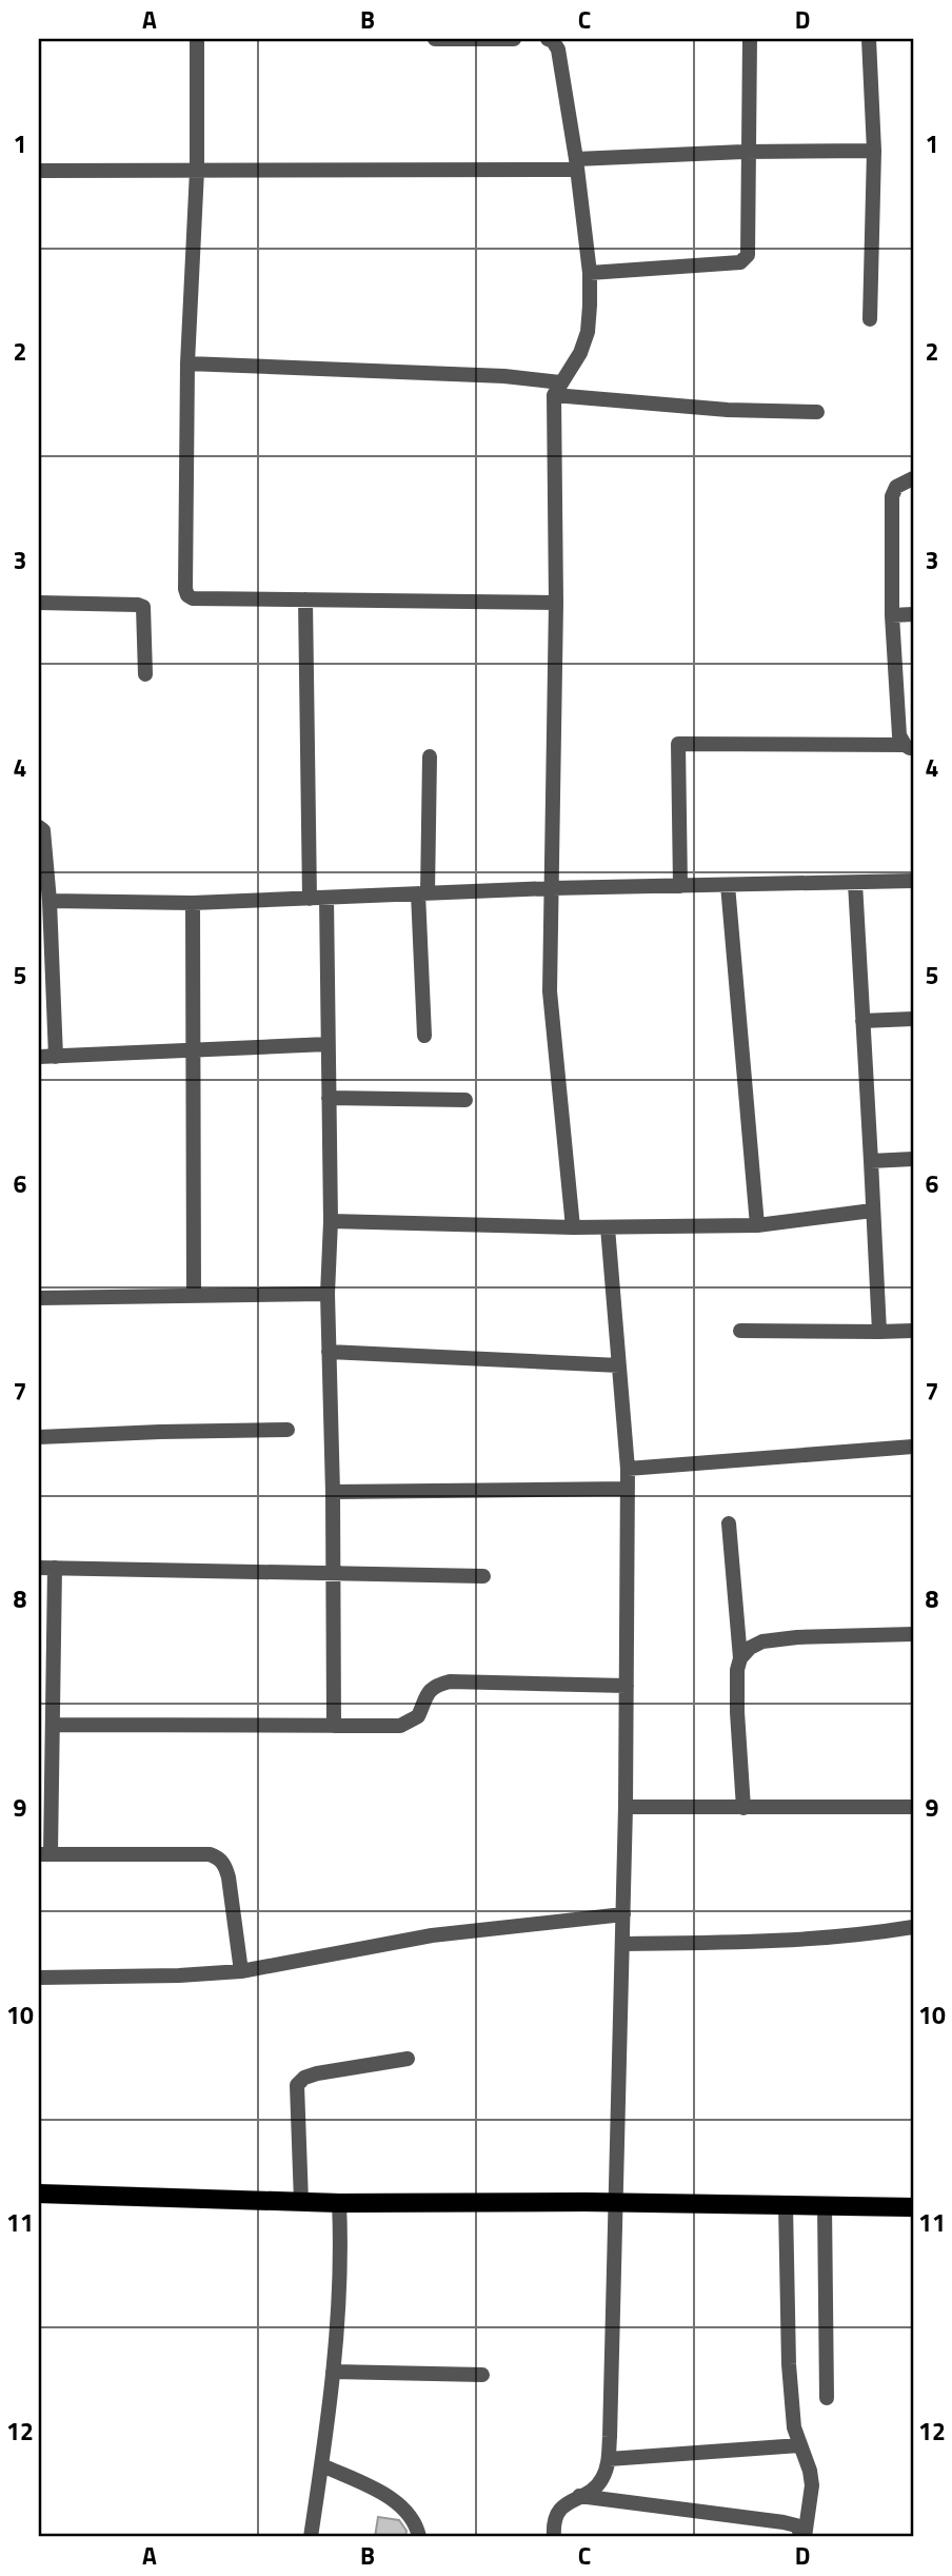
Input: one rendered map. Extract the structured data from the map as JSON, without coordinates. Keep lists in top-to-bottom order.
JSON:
{
  "grid": {
    "columns": [
      "A",
      "B",
      "C",
      "D"
    ],
    "rows": [
      "1",
      "2",
      "3",
      "4",
      "5",
      "6",
      "7",
      "8",
      "9",
      "10",
      "11",
      "12"
    ]
  }
}
